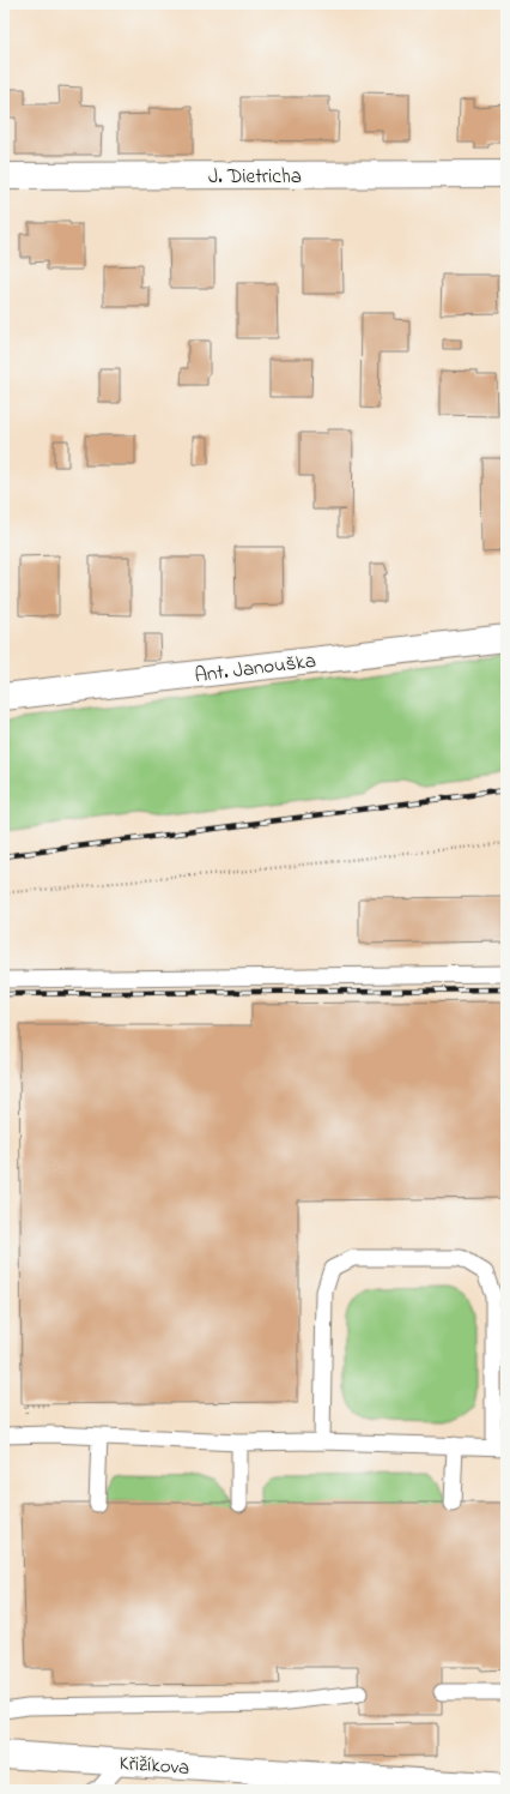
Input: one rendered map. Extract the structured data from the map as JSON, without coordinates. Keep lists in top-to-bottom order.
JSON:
{
  "streets": {
    "street": ["J. Dietricha", "Ant. Janouška", "Křižíkova"]
  }
}
